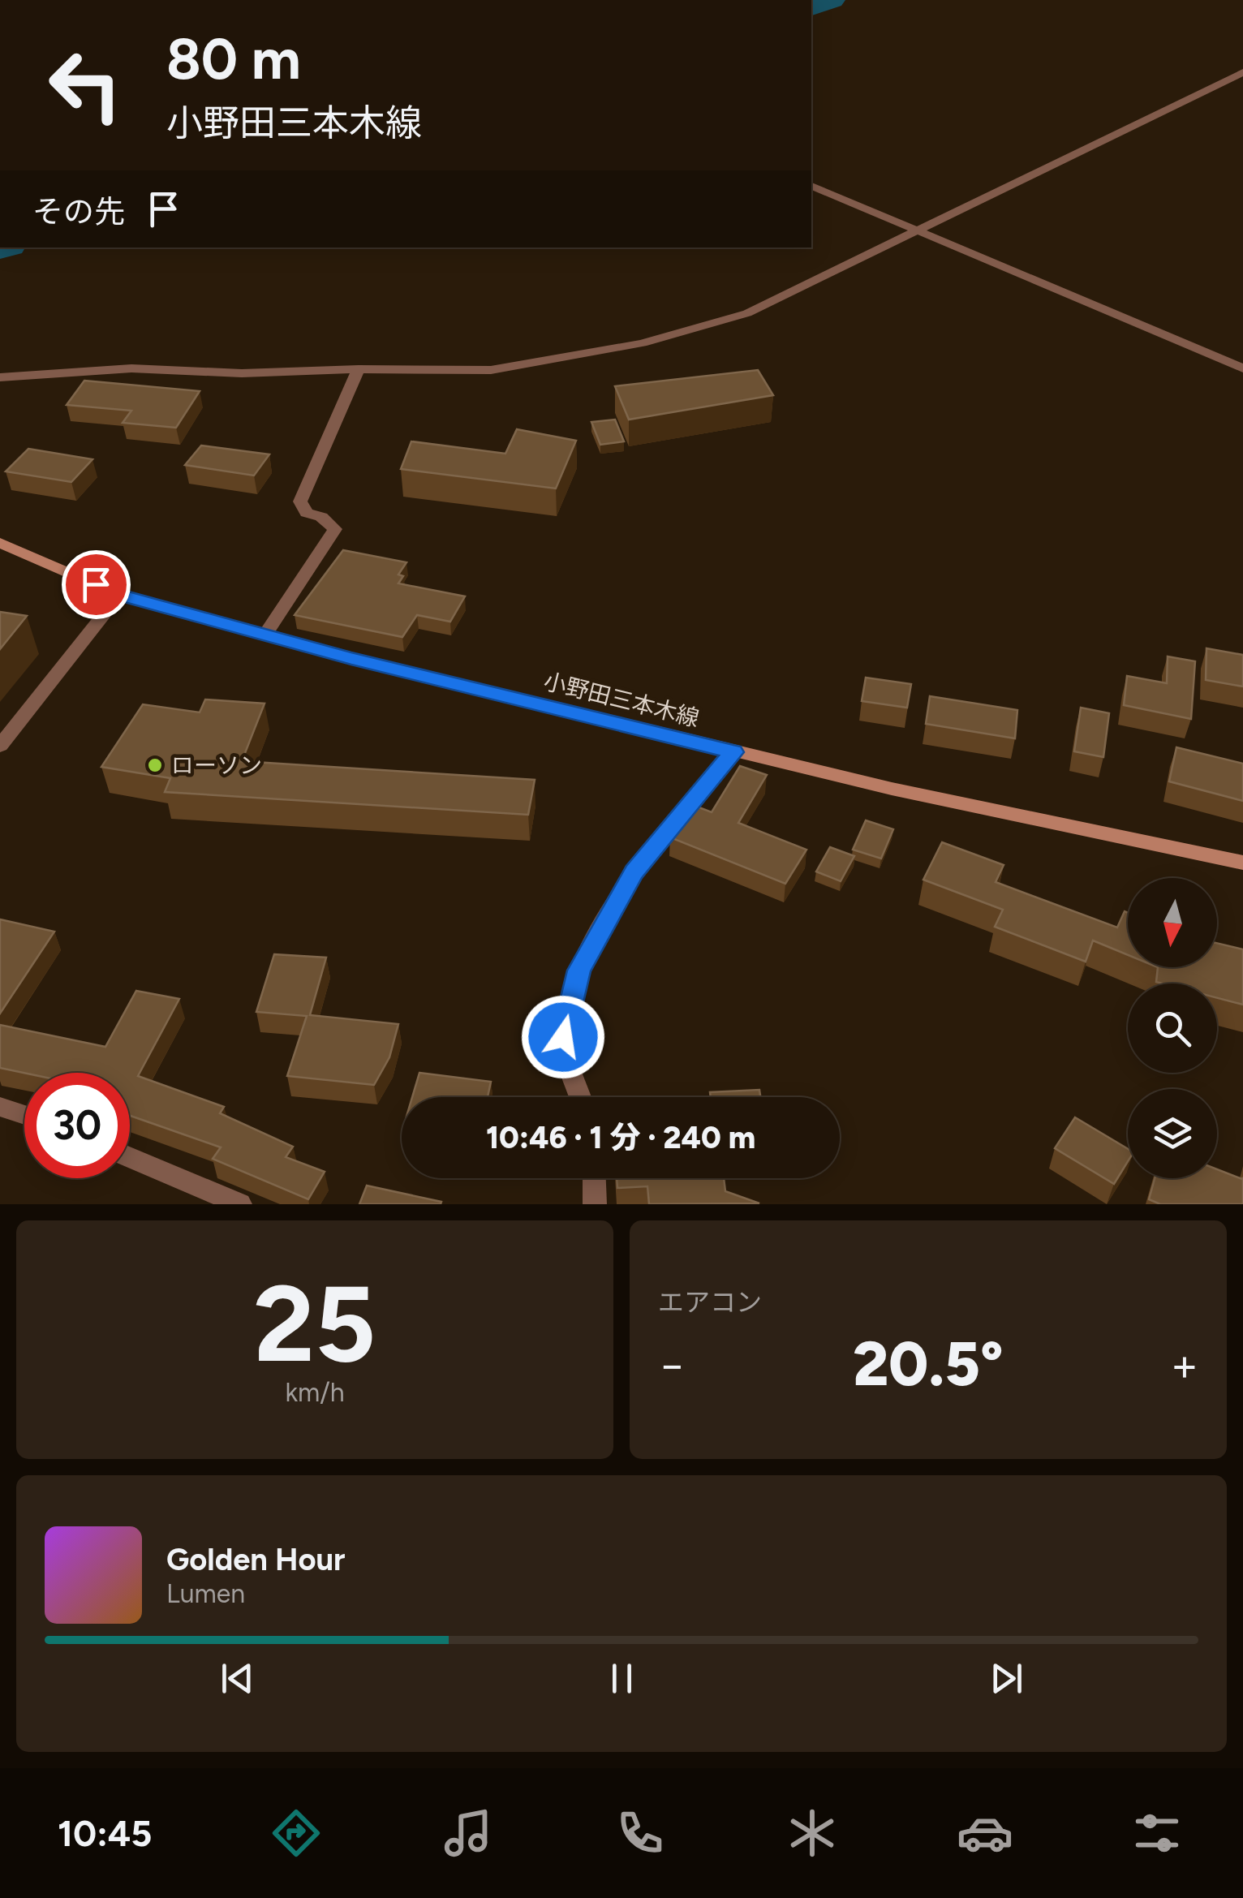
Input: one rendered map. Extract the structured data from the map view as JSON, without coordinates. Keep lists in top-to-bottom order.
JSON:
{
  "streets": {
    "main road": ["小野田三本木線"]
  },
  "places": ["ローソン"],
  "north": "bottom",
  "page": {
    "turn": ["80 m", "小野田三本木線"],
    "then": "その先",
    "limit": "30",
    "trip": "10:46 · 1 分 · 240 m",
    "tile": [
      ["25", "km/h"],
      "エアコン"
    ],
    "heat": ["−", "20.5°", "+"],
    "song": ["Golden Hour", "Lumen"],
    "tabs": "10:45"
  }
}
